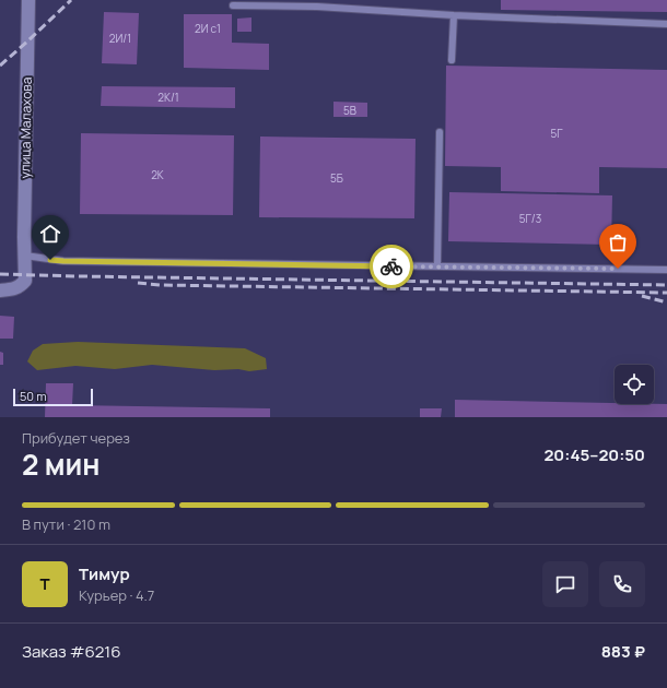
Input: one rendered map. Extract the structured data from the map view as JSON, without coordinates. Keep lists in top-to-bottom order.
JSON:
{
  "streets": {
    "street": ["улица Малахова"]
  },
  "house_numbers": [
    "2И с1",
    "2И/1",
    "2К/1",
    "5В",
    "5Г",
    "2К",
    "5Б",
    "5Г/3"
  ],
  "scale_bar": "50 m",
  "page": {
    "scale": "50 m",
    "heading": ["2 мин", "Прибудет через", "20:45–20:50"],
    "panel": [
      "Тимур",
      "Курьер · 4.7",
      "Заказ #6216",
      "883 ₽"
    ],
    "bar": "В пути · 210 m",
    "round": "Т"
  }
}
